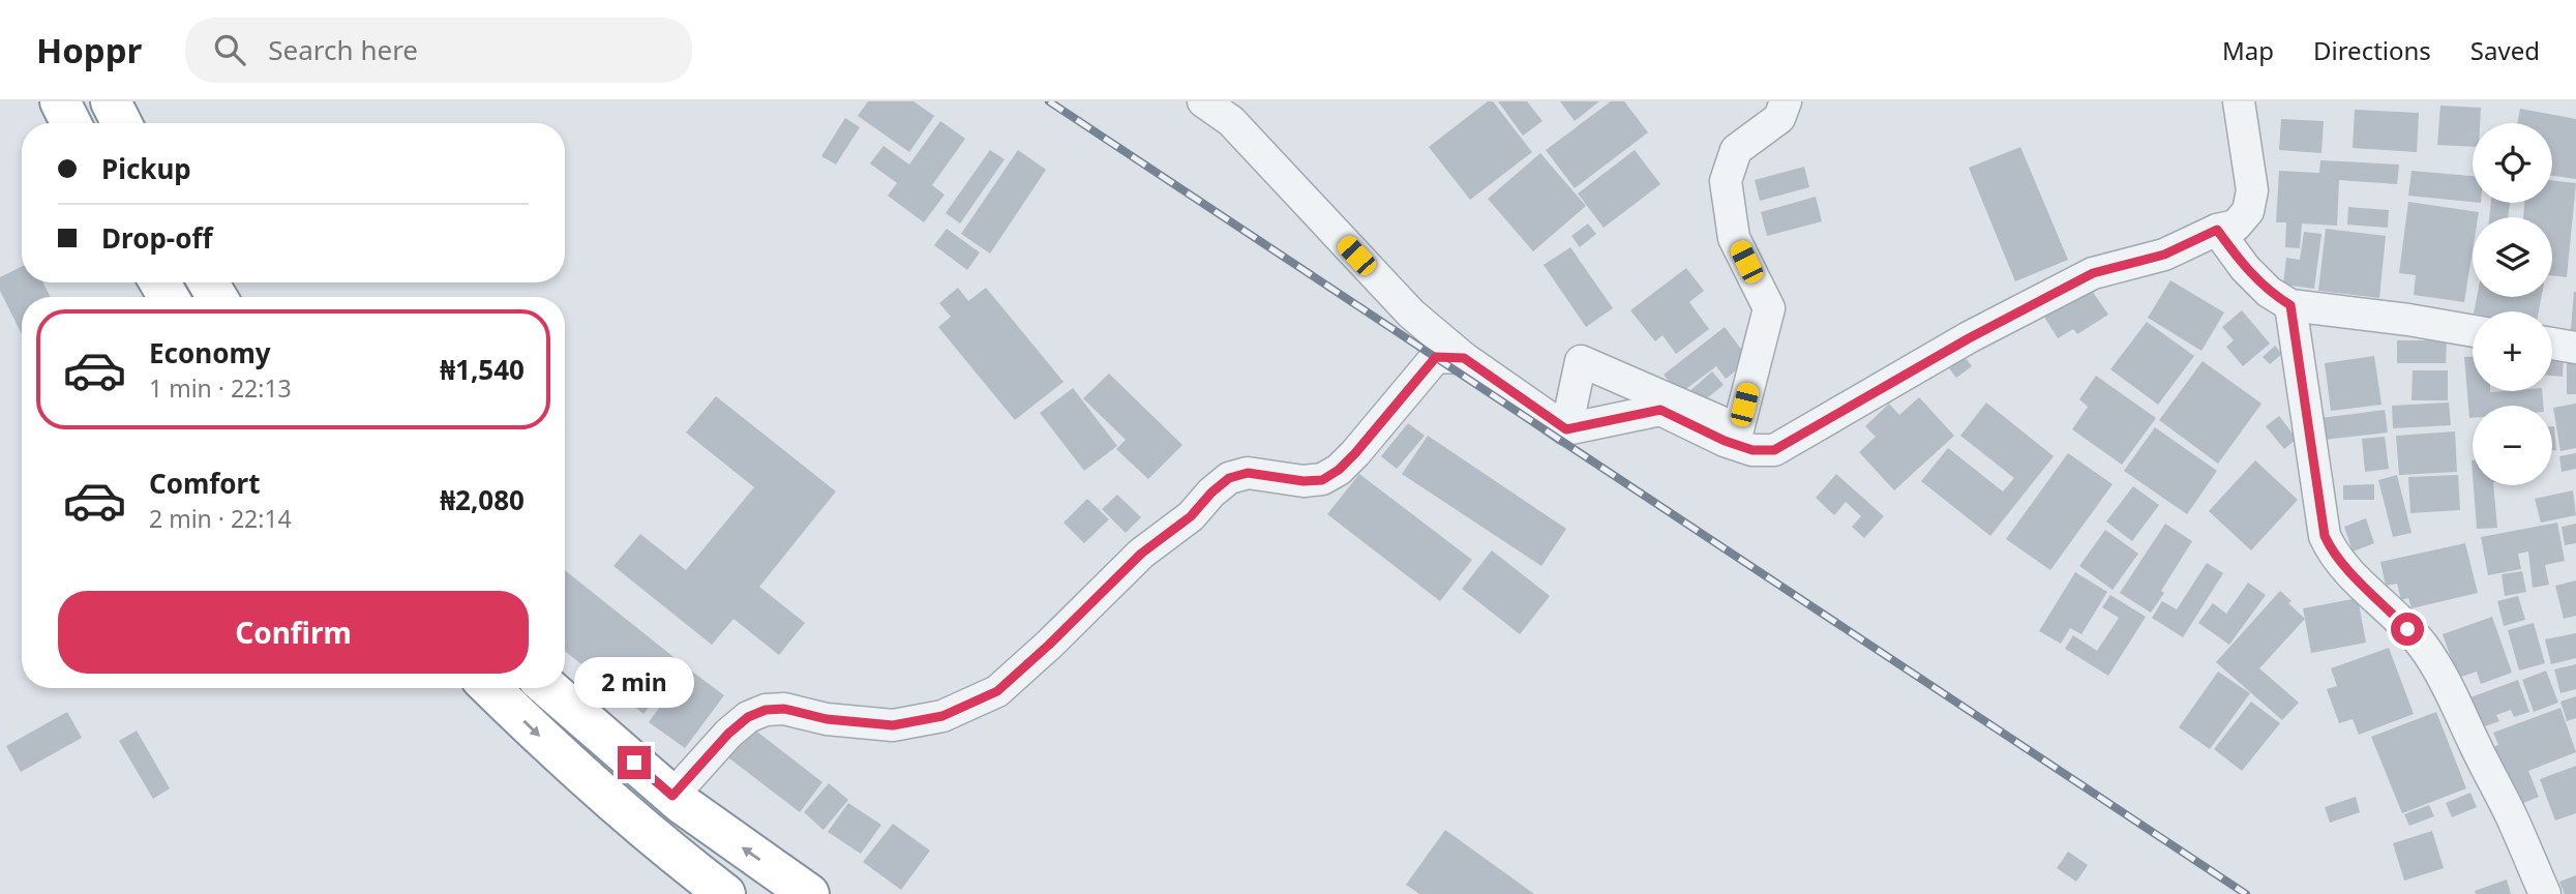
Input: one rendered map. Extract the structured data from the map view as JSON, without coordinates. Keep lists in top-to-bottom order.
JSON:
{
  "page": {
    "header": "Hoppr",
    "search": "Search here",
    "nav": ["Map", "Directions", "Saved"],
    "map_buttons": ["+", "−"],
    "banner": ["Pickup", "Drop-off"],
    "list": [
      {
        "name": "Economy",
        "note": "1 min · 22:13",
        "value": "₦1,540"
      },
      {
        "name": "Comfort",
        "note": "2 min · 22:14",
        "value": "₦2,080"
      }
    ],
    "buttons": "Confirm",
    "bubble": "2 min"
  }
}
